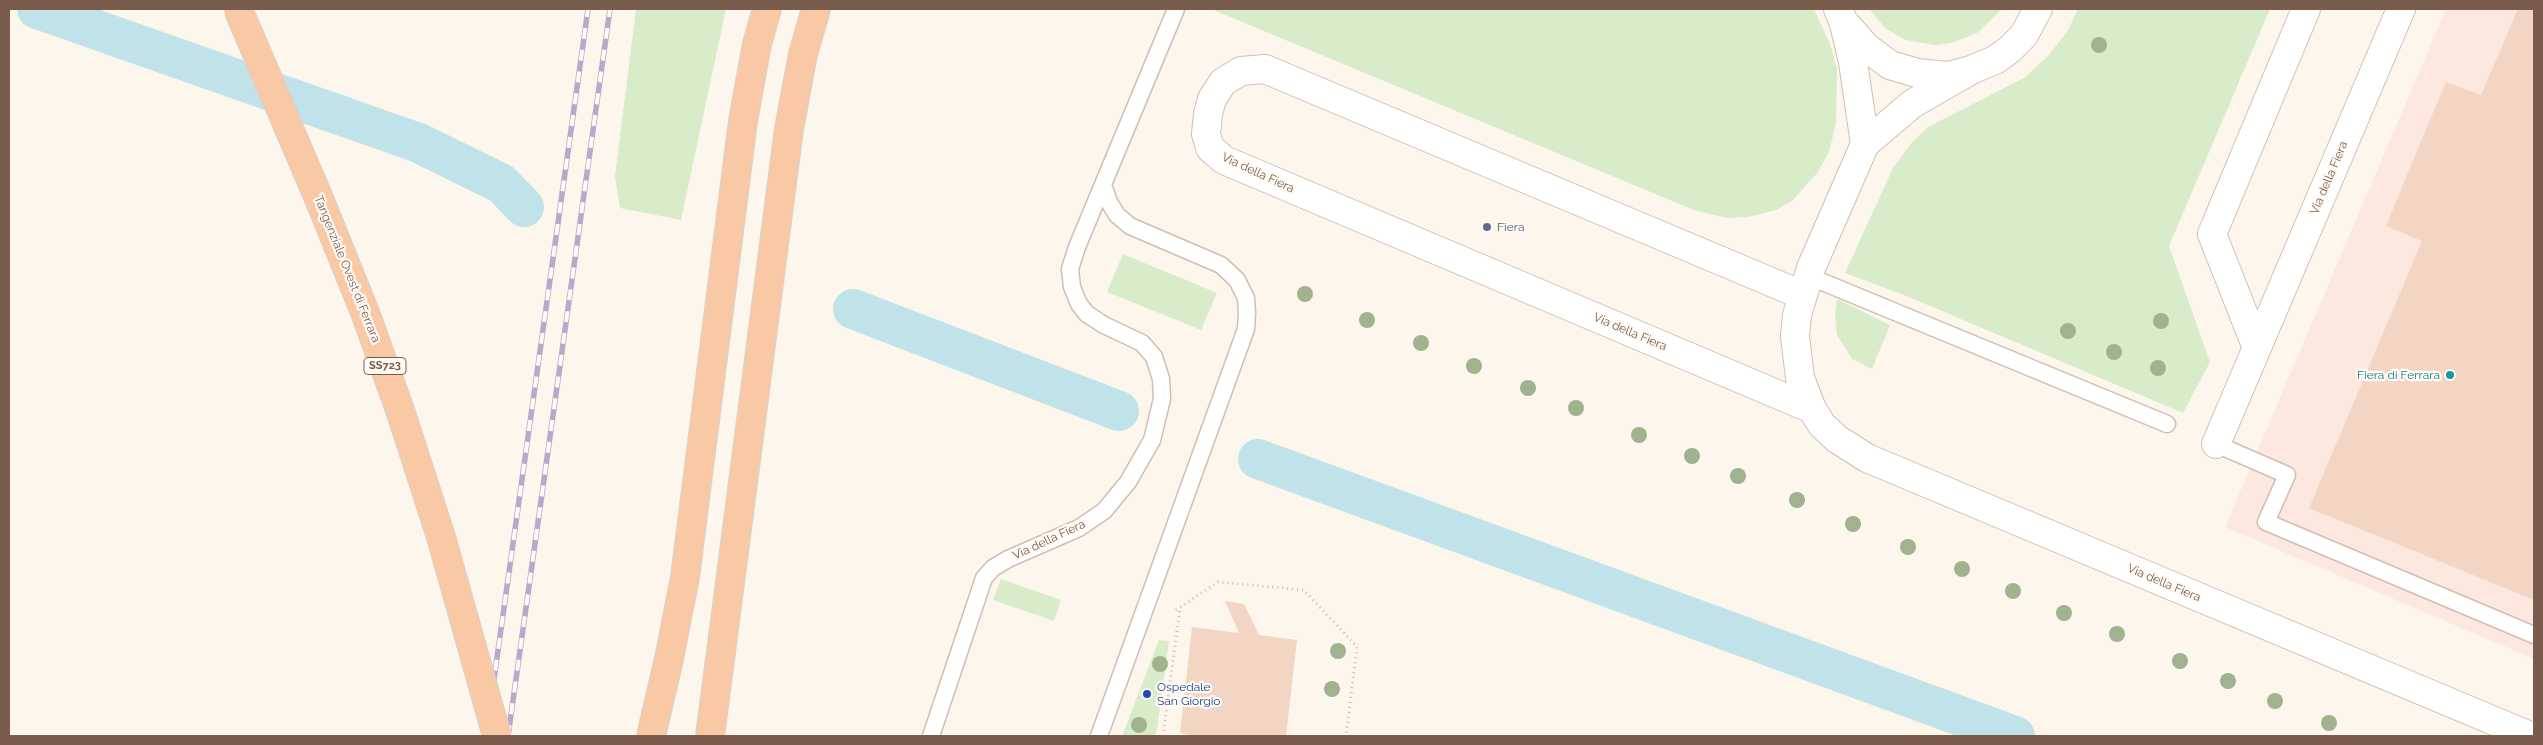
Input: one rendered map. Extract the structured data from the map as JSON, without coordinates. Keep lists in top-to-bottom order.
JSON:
{
  "streets": {
    "highway": ["Tangenziale Ovest di Ferrara", "SS723"],
    "street": ["Via della Fiera"]
  },
  "places": ["Fiera", "Fiera di Ferrara", "Ospedale San Giorgio"]
}
